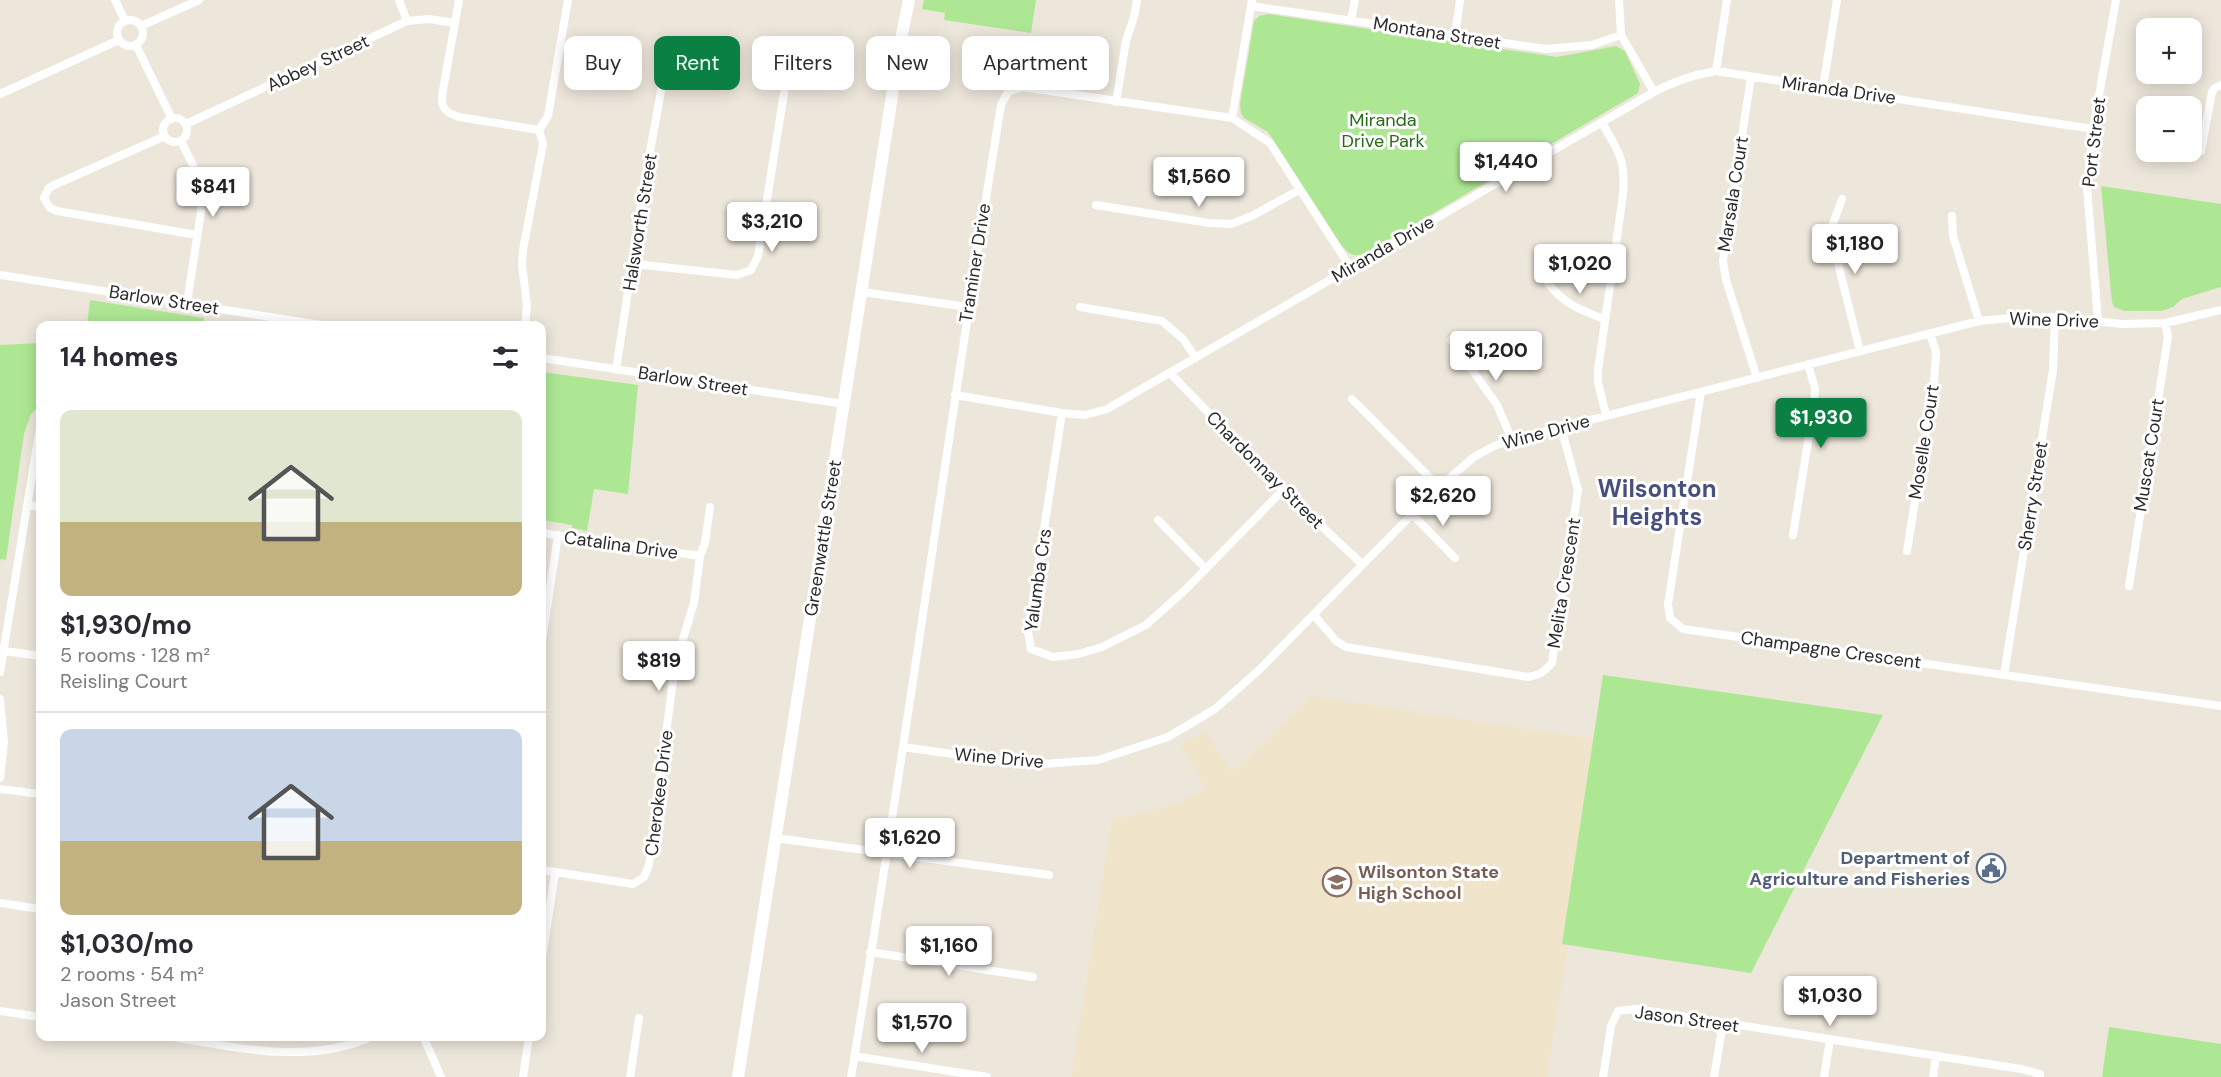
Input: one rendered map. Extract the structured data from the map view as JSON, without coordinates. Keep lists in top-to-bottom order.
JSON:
{
  "streets": {
    "main road": ["Greenwattle Street"],
    "street": [
      "Montana Street",
      "Abbey Street",
      "Miranda Drive",
      "Port Street",
      "Marsala Court",
      "Halsworth Street",
      "Traminer Drive",
      "Barlow Street",
      "Wine Drive",
      "Moselle Court",
      "Muscat Court",
      "Chardonnay Street",
      "Sherry Street",
      "Catalina Drive",
      "Yalumba Crs",
      "Melita Crescent",
      "Champagne Crescent",
      "Cherokee Drive",
      "Jason Street"
    ]
  },
  "crossings": [
    ["Miranda Drive", "Port Street"],
    ["Miranda Drive", "Marsala Court"],
    ["Miranda Drive", "Traminer Drive"],
    ["Miranda Drive", "Chardonnay Street"],
    ["Miranda Drive", "Yalumba Crs"],
    ["Port Street", "Wine Drive"],
    ["Marsala Court", "Wine Drive"],
    ["Halsworth Street", "Barlow Street"],
    ["Traminer Drive", "Wine Drive"],
    ["Barlow Street", "Greenwattle Street"],
    ["Wine Drive", "Moselle Court"],
    ["Wine Drive", "Muscat Court"],
    ["Wine Drive", "Chardonnay Street"],
    ["Wine Drive", "Sherry Street"],
    ["Wine Drive", "Melita Crescent"],
    ["Wine Drive", "Champagne Crescent"],
    ["Chardonnay Street", "Yalumba Crs"],
    ["Sherry Street", "Champagne Crescent"],
    ["Catalina Drive", "Cherokee Drive"]
  ],
  "districts": ["Wilsonton Heights"],
  "parks": ["Miranda Drive Park"],
  "places": {
    "public building": ["Department of Agriculture and Fisheries"],
    "school or university": ["Wilsonton State High School"]
  },
  "page": {
    "map_buttons": ["+", "−"],
    "chip": [
      "Buy",
      "Rent",
      "Filters",
      "New",
      "Apartment"
    ],
    "price": [
      "$1,440",
      "$1,560",
      "$841",
      "$3,210",
      "$1,180",
      "$1,020",
      "$1,200",
      "$1,930",
      "$2,620",
      "$819",
      "$1,620",
      "$1,160",
      "$1,030",
      "$1,570"
    ],
    "heading": "14 homes",
    "list": [
      {
        "name": "$1,930/mo",
        "note": "5 rooms · 128 m² · Reisling Court"
      },
      {
        "name": "$1,030/mo",
        "note": "2 rooms · 54 m² · Jason Street"
      }
    ]
  }
}
